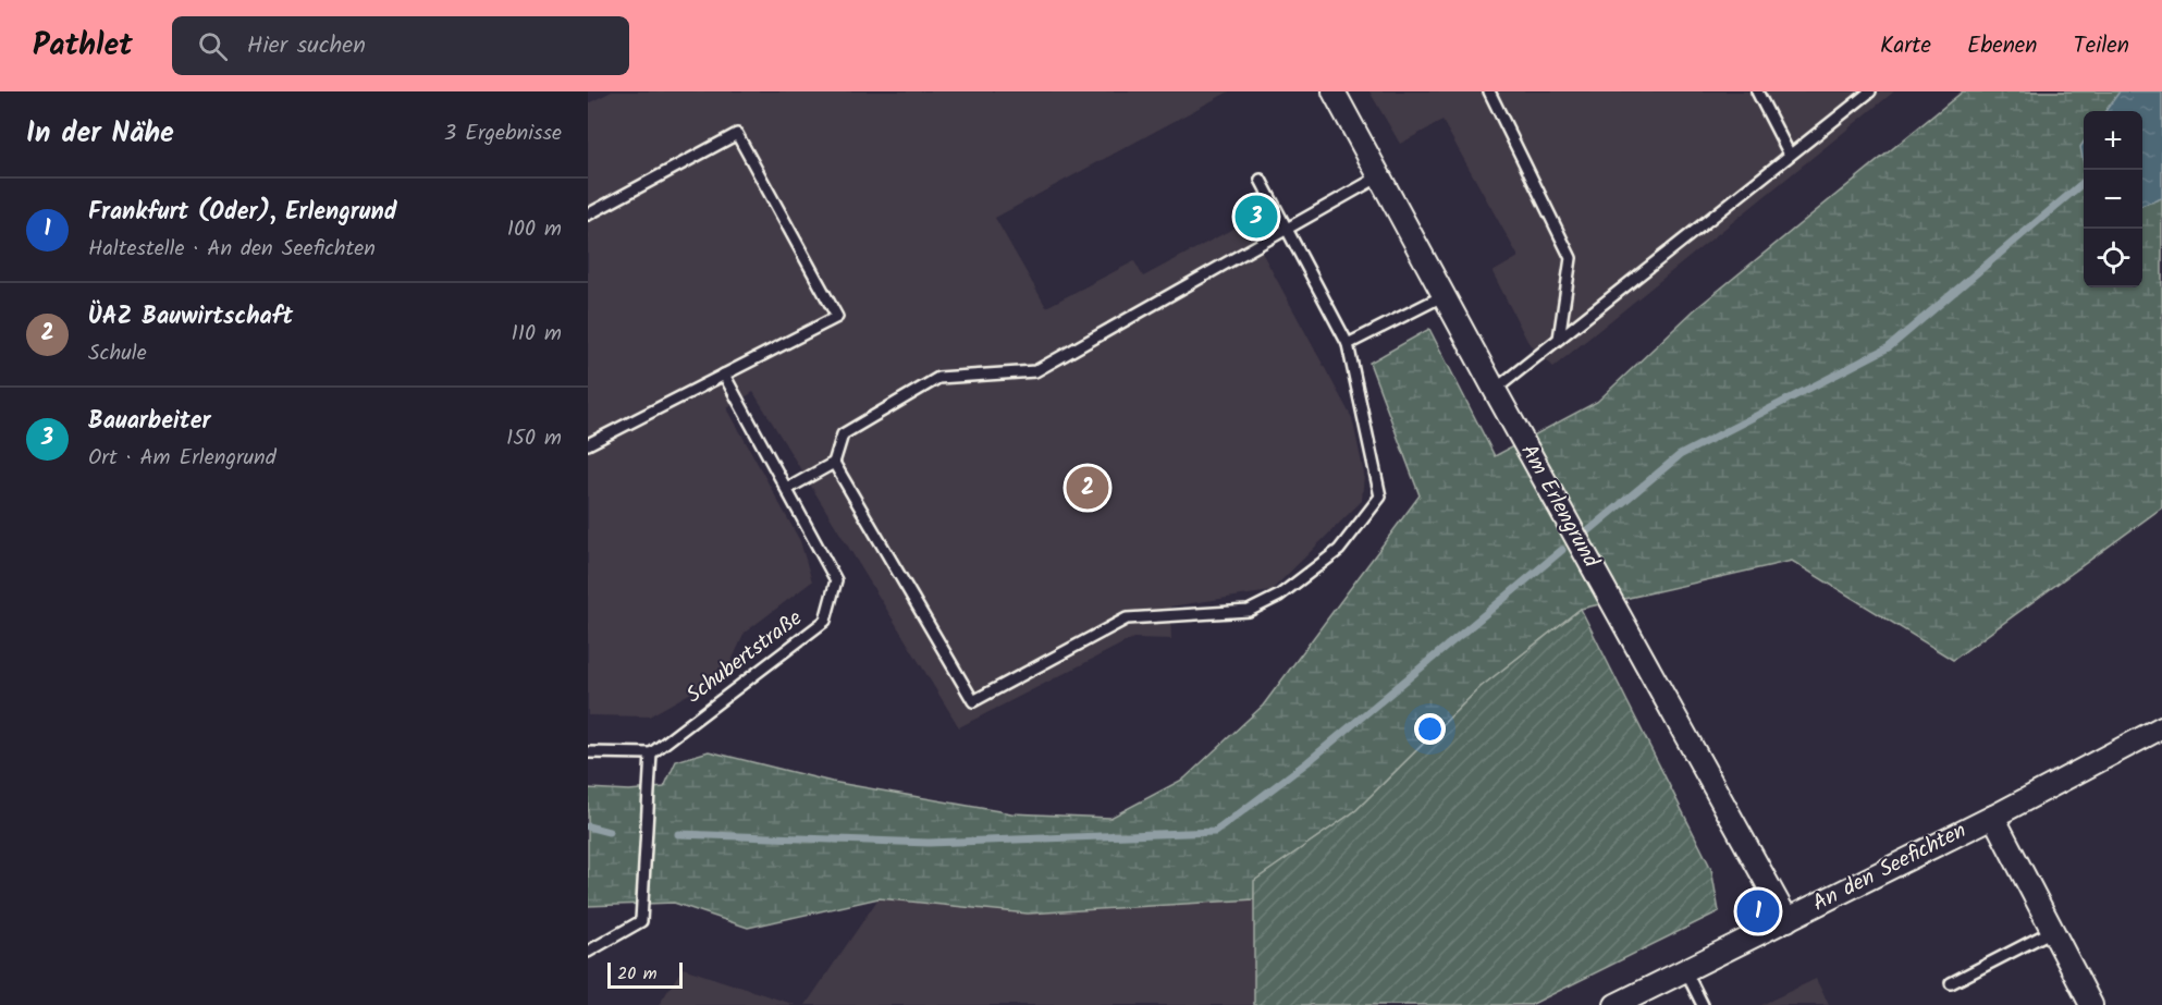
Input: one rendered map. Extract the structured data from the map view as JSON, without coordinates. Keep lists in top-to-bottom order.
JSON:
{
  "streets": {
    "street": ["Am Erlengrund", "An den Seefichten"],
    "lane": ["Schubertstraße"]
  },
  "crossings": [
    ["Am Erlengrund", "An den Seefichten"]
  ],
  "scale_bar": "20 m",
  "page": {
    "header": "Pathlet",
    "search": "Hier suchen",
    "nav": ["Karte", "Ebenen", "Teilen"],
    "heading": ["In der Nähe", "3 Ergebnisse"],
    "map_buttons": ["+", "−"],
    "list": [
      {
        "mark": "1",
        "name": "Frankfurt (Oder), Erlengrund",
        "note": "Haltestelle · An den Seefichten",
        "value": "100 m"
      },
      {
        "mark": "2",
        "name": "ÜAZ Bauwirtschaft",
        "note": "Schule",
        "value": "110 m"
      },
      {
        "mark": "3",
        "name": "Bauarbeiter",
        "note": "Ort · Am Erlengrund",
        "value": "150 m"
      }
    ],
    "pins": ["3", "2", "1"],
    "scale": "20 m"
  }
}
